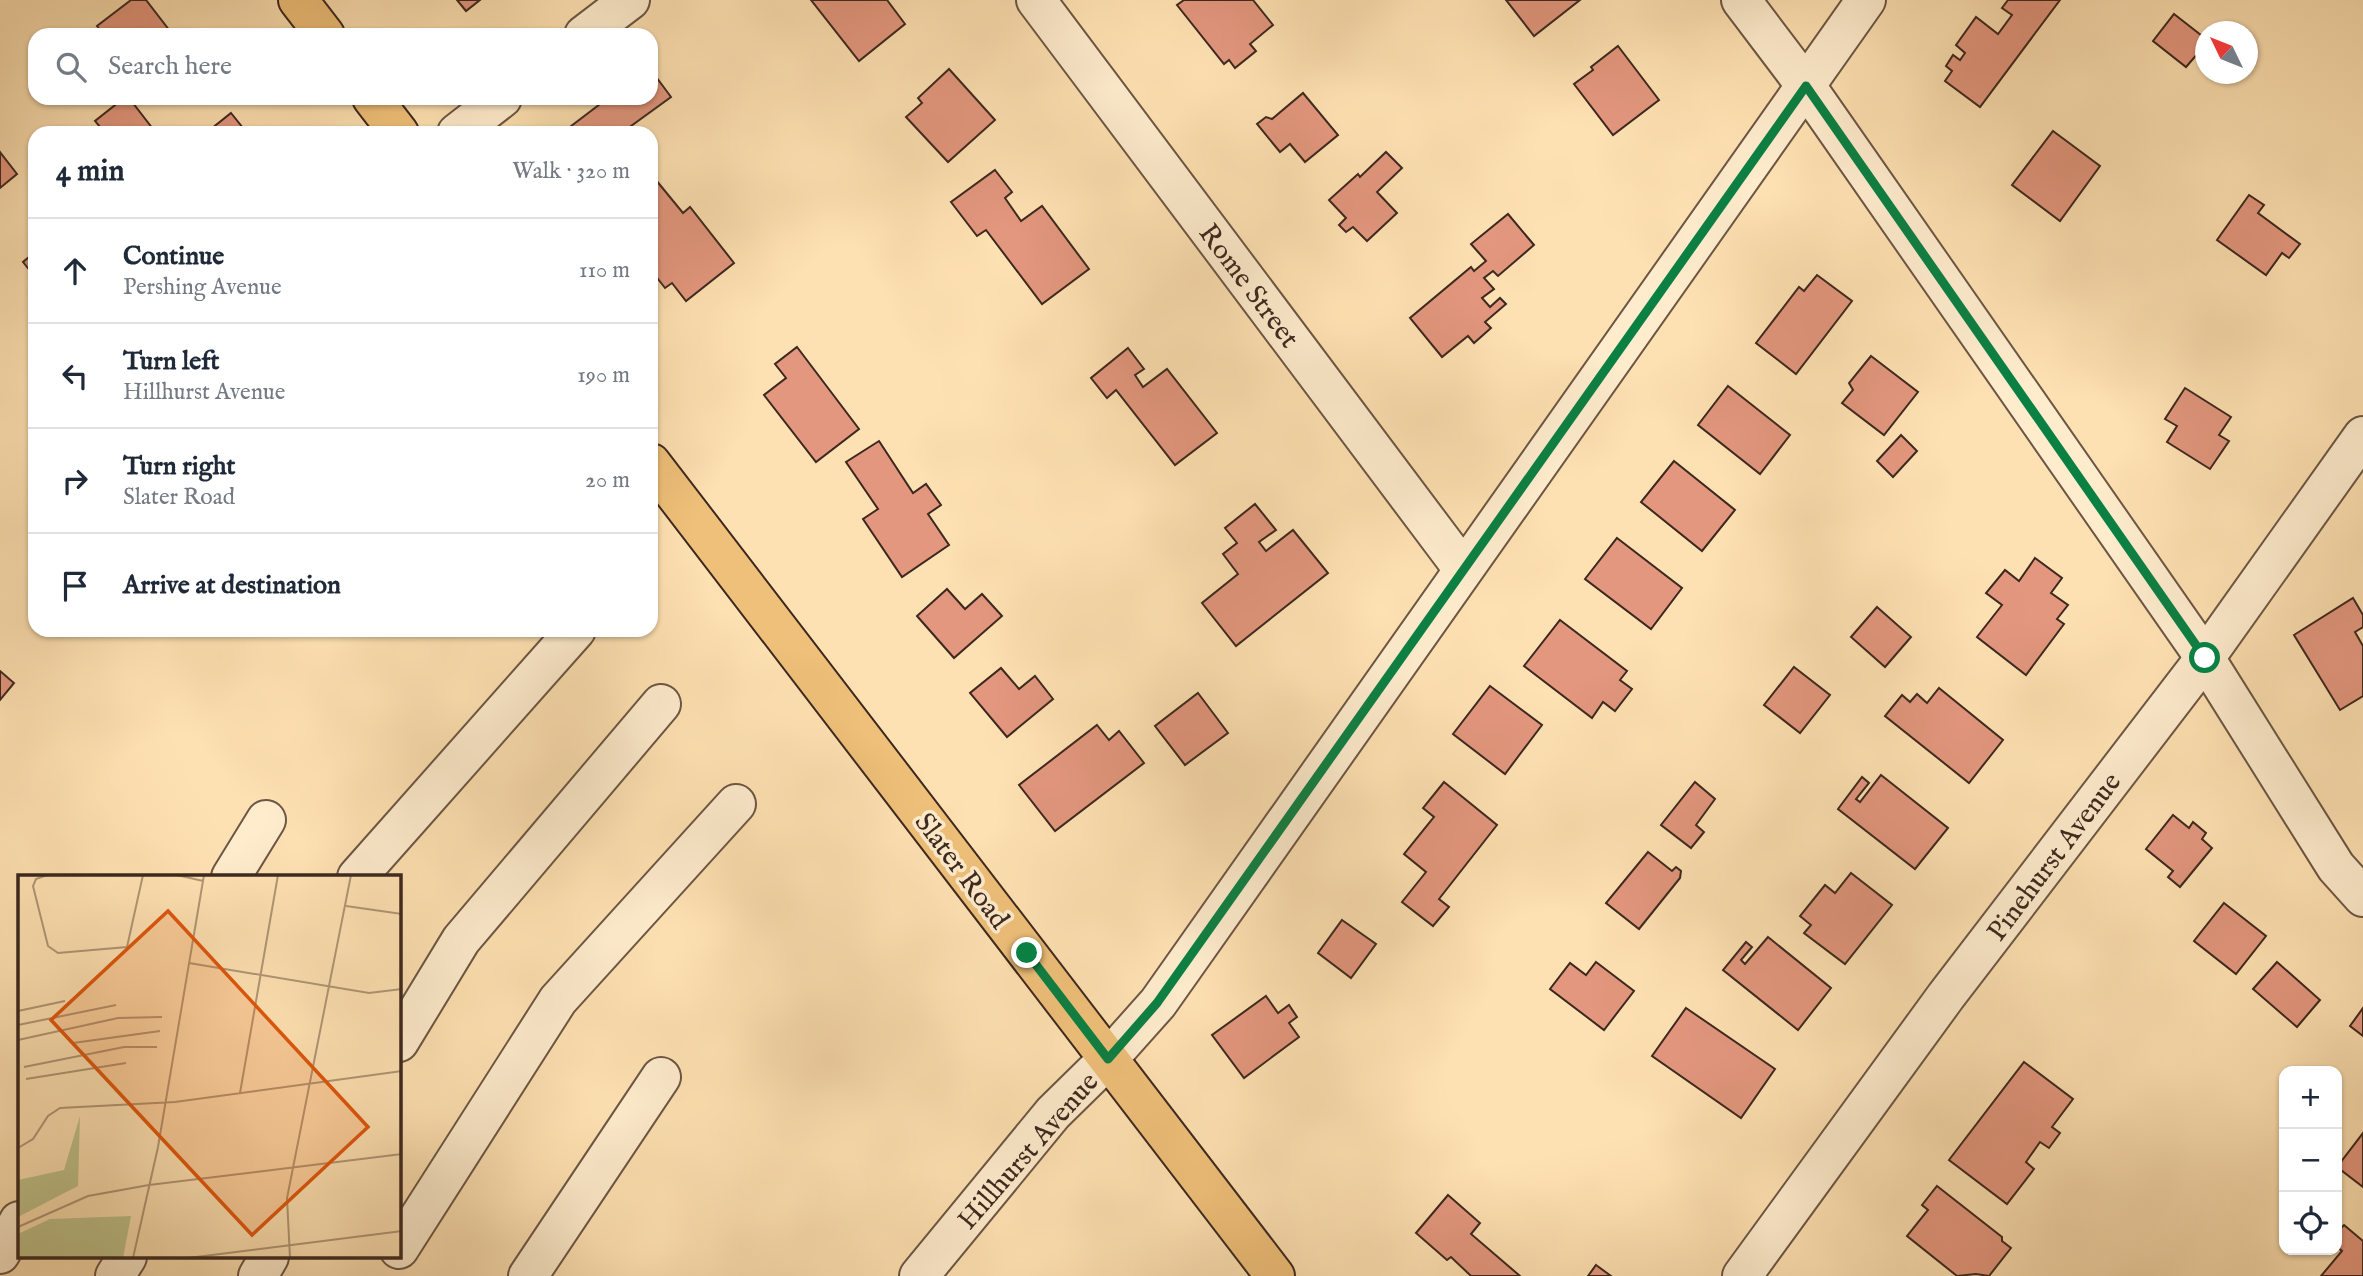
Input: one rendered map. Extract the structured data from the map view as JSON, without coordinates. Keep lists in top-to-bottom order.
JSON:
{
  "streets": {
    "main road": ["Slater Road"],
    "street": ["Rome Street", "Pinehurst Avenue", "Hillhurst Avenue"]
  },
  "crossings": [
    ["Rome Street", "Hillhurst Avenue"],
    ["Slater Road", "Hillhurst Avenue"]
  ],
  "north": "top left",
  "page": {
    "search": "Search here",
    "heading": ["4 min", "Walk · 320 m"],
    "list": [
      ["Continue", "Pershing Avenue", "110 m"],
      ["Turn left", "Hillhurst Avenue", "190 m"],
      ["Turn right", "Slater Road", "20 m"],
      "Arrive at destination"
    ],
    "map_buttons": ["+", "−"]
  }
}
